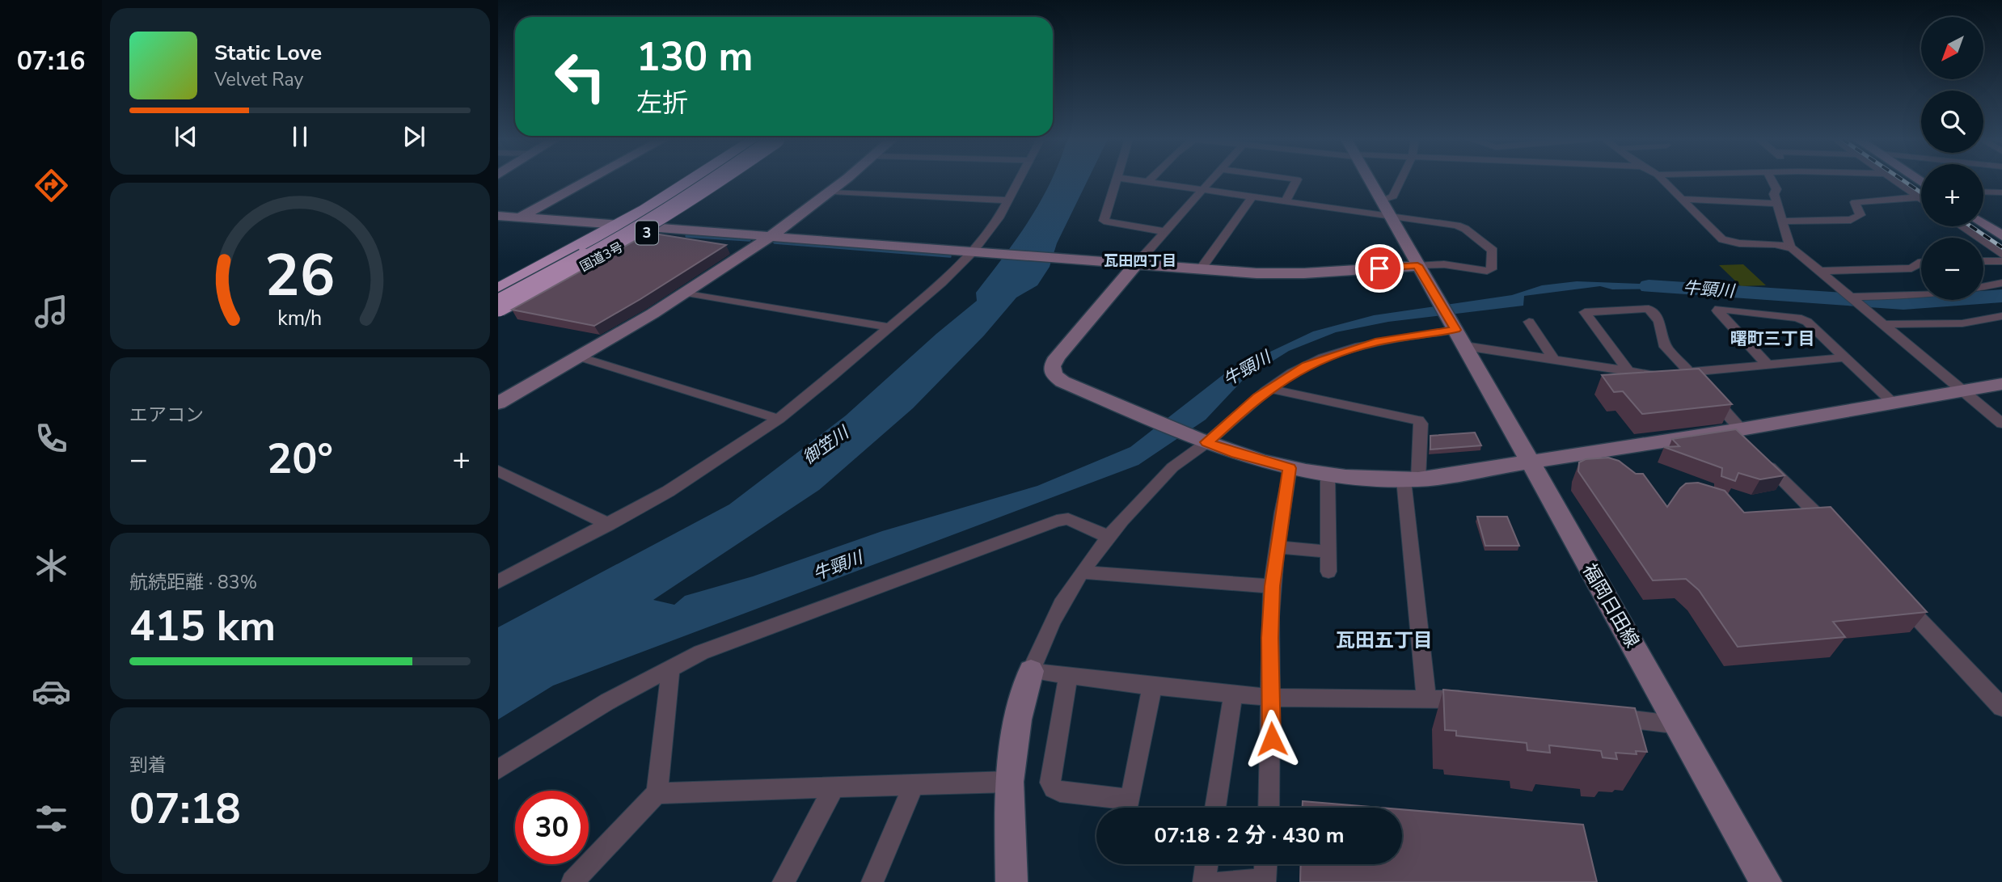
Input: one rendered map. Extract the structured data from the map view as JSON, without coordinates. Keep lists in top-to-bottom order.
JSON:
{
  "streets": {
    "highway": ["3", "国道3号"],
    "street": ["福岡日田線"]
  },
  "districts": ["瓦田四丁目", "曙町三丁目", "瓦田五丁目"],
  "water": ["牛頸川", "御笠川"],
  "north": "bottom left",
  "page": {
    "tabs": "07:16",
    "map_buttons": ["+", "−"],
    "turn": ["130 m", "左折"],
    "song": ["Static Love", "Velvet Ray"],
    "tile": [
      "エアコン",
      ["航続距離 · 83%", "415 km"],
      ["到着", "07:18"]
    ],
    "heat": ["−", "20°", "+"],
    "limit": "30",
    "trip": "07:18 · 2 分 · 430 m",
    "gauge": ["26", "km/h"]
  }
}
